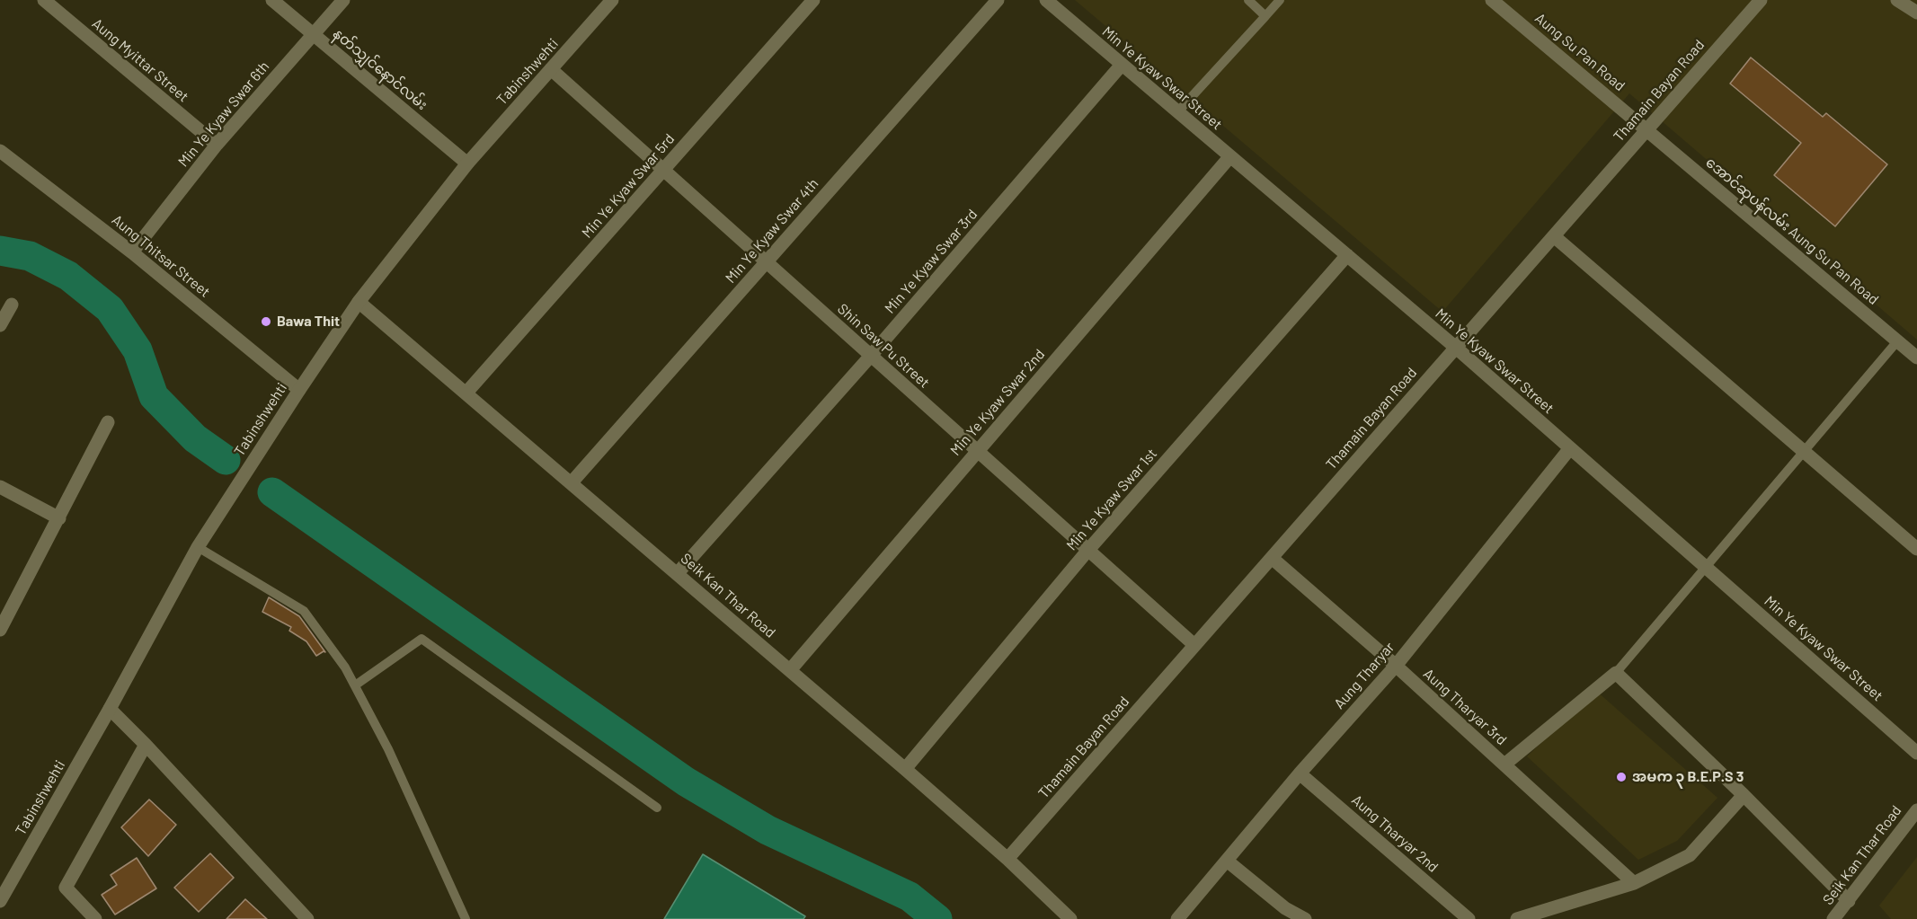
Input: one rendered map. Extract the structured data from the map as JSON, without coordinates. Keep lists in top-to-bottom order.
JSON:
{
  "streets": {
    "street": [
      "Aung Su Pan Road",
      "Aung Myittar Street",
      "နတ်သျှင်နောင်လမ်း",
      "Tabinshwehti",
      "Min Ye Kyaw Swar Street",
      "Thamain Bayan Road",
      "Min Ye Kyaw Swar 6th",
      "Min Ye Kyaw Swar 5rd",
      "Min Ye Kyaw Swar 4th",
      "အောင်ဆုပန်လမ်း Aung Su Pan Road",
      "Aung Thitsar Street",
      "Min Ye Kyaw Swar 3rd",
      "Shin Saw Pu Street",
      "Min Ye Kyaw Swar 2nd",
      "Min Ye Kyaw Swar 1st",
      "Seik Kan Thar Road",
      "Aung Tharyar",
      "Aung Tharyar 3rd",
      "Aung Tharyar 2nd"
    ]
  },
  "crossings": [
    ["Aung Su Pan Road", "Thamain Bayan Road"],
    ["Aung Su Pan Road", "အောင်ဆုပန်လမ်း Aung Su Pan Road"],
    ["Aung Myittar Street", "Min Ye Kyaw Swar 6th"],
    ["နတ်သျှင်နောင်လမ်း", "Tabinshwehti"],
    ["နတ်သျှင်နောင်လမ်း", "Min Ye Kyaw Swar 6th"],
    ["Tabinshwehti", "Aung Thitsar Street"],
    ["Tabinshwehti", "Shin Saw Pu Street"],
    ["Tabinshwehti", "Seik Kan Thar Road"],
    ["Min Ye Kyaw Swar Street", "Thamain Bayan Road"],
    ["Min Ye Kyaw Swar Street", "Min Ye Kyaw Swar 3rd"],
    ["Min Ye Kyaw Swar Street", "Min Ye Kyaw Swar 2nd"],
    ["Min Ye Kyaw Swar Street", "Min Ye Kyaw Swar 1st"],
    ["Min Ye Kyaw Swar Street", "Aung Tharyar"],
    ["Thamain Bayan Road", "အောင်ဆုပန်လမ်း Aung Su Pan Road"],
    ["Thamain Bayan Road", "Shin Saw Pu Street"],
    ["Thamain Bayan Road", "Seik Kan Thar Road"],
    ["Thamain Bayan Road", "Aung Tharyar 3rd"],
    ["Min Ye Kyaw Swar 6th", "Aung Thitsar Street"],
    ["Min Ye Kyaw Swar 5rd", "Shin Saw Pu Street"],
    ["Min Ye Kyaw Swar 5rd", "Seik Kan Thar Road"],
    ["Min Ye Kyaw Swar 4th", "Shin Saw Pu Street"],
    ["Min Ye Kyaw Swar 4th", "Seik Kan Thar Road"],
    ["Min Ye Kyaw Swar 3rd", "Shin Saw Pu Street"],
    ["Min Ye Kyaw Swar 3rd", "Seik Kan Thar Road"],
    ["Shin Saw Pu Street", "Min Ye Kyaw Swar 2nd"],
    ["Shin Saw Pu Street", "Min Ye Kyaw Swar 1st"],
    ["Min Ye Kyaw Swar 2nd", "Seik Kan Thar Road"],
    ["Min Ye Kyaw Swar 1st", "Seik Kan Thar Road"],
    ["Aung Tharyar", "Aung Tharyar 3rd"],
    ["Aung Tharyar", "Aung Tharyar 2nd"]
  ],
  "places": ["Bawa Thit", "အမက ၃ B.E.P.S 3"]
}
